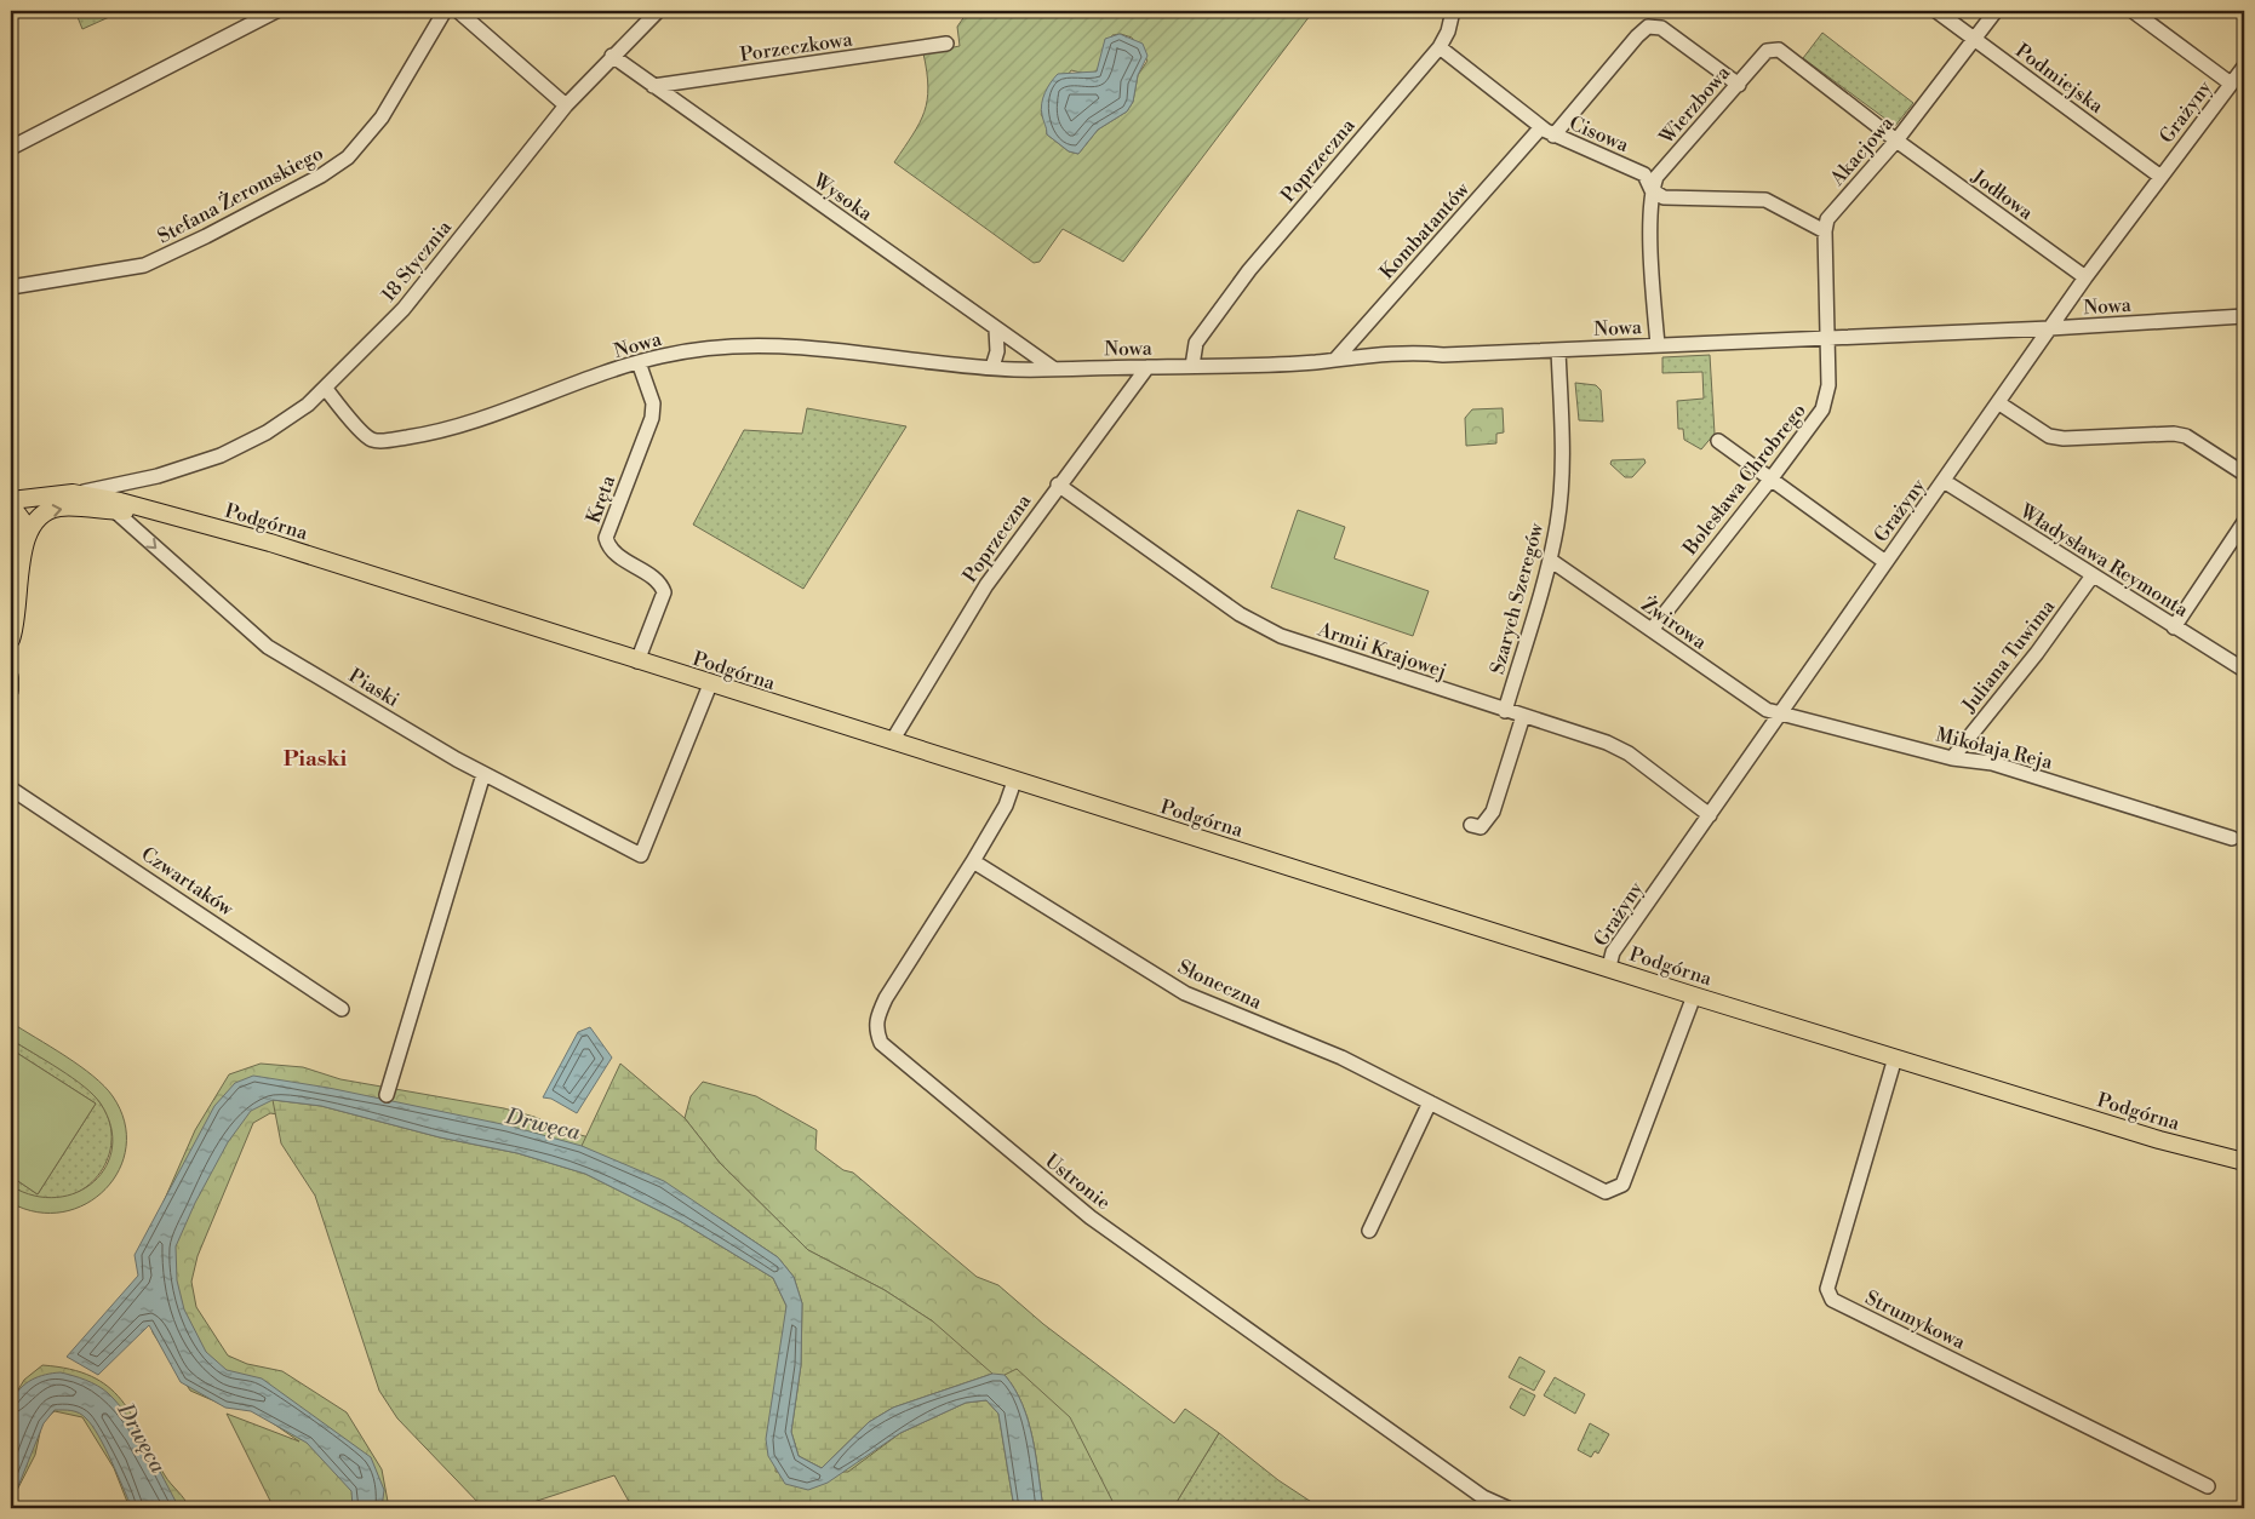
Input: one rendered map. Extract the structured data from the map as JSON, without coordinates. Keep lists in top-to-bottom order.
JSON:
{
  "streets": {
    "main road": ["Podgórna"],
    "street": [
      "Porzeczkowa",
      "Podmiejska",
      "Wierzbowa",
      "Grażyny",
      "Cisowa",
      "Akacjowa",
      "Poprzeczna",
      "Stefana Żeromskiego",
      "Jodłowa",
      "Wysoka",
      "Kombatantów",
      "18 Stycznia",
      "Nowa",
      "Bolesława Chrobrego",
      "Kręta",
      "Władysława Reymonta",
      "Szarych Szeregów",
      "Żwirowa",
      "Armii Krajowej",
      "Juliana Tuwima",
      "Piaski",
      "Mikołaja Reja",
      "Czwartaków",
      "Słoneczna",
      "Ustronie",
      "Strumykowa"
    ]
  },
  "crossings": [
    ["Porzeczkowa", "Wysoka"],
    ["Podmiejska", "Grażyny"],
    ["Podmiejska", "Akacjowa"],
    ["Wierzbowa", "Cisowa"],
    ["Wierzbowa", "Akacjowa"],
    ["Wierzbowa", "Jodłowa"],
    ["Wierzbowa", "Nowa"],
    ["Grażyny", "Jodłowa"],
    ["Grażyny", "Nowa"],
    ["Grażyny", "Podgórna"],
    ["Grażyny", "Władysława Reymonta"],
    ["Grażyny", "Żwirowa"],
    ["Grażyny", "Armii Krajowej"],
    ["Grażyny", "Mikołaja Reja"],
    ["Cisowa", "Akacjowa"],
    ["Cisowa", "Poprzeczna"],
    ["Cisowa", "Kombatantów"],
    ["Akacjowa", "Jodłowa"],
    ["Poprzeczna", "Nowa"],
    ["Poprzeczna", "Podgórna"],
    ["Poprzeczna", "Armii Krajowej"],
    ["Wysoka", "18 Stycznia"],
    ["Wysoka", "Nowa"],
    ["Kombatantów", "Nowa"],
    ["18 Stycznia", "Nowa"],
    ["18 Stycznia", "Podgórna"],
    ["18 Stycznia", "Piaski"],
    ["Nowa", "Bolesława Chrobrego"],
    ["Nowa", "Kręta"],
    ["Nowa", "Szarych Szeregów"],
    ["Bolesława Chrobrego", "Żwirowa"],
    ["Kręta", "Podgórna"],
    ["Podgórna", "Piaski"],
    ["Podgórna", "Słoneczna"],
    ["Podgórna", "Ustronie"],
    ["Podgórna", "Strumykowa"],
    ["Władysława Reymonta", "Juliana Tuwima"],
    ["Szarych Szeregów", "Żwirowa"],
    ["Szarych Szeregów", "Armii Krajowej"],
    ["Żwirowa", "Mikołaja Reja"],
    ["Juliana Tuwima", "Mikołaja Reja"],
    ["Słoneczna", "Ustronie"]
  ],
  "one_way": ["Piaski"],
  "districts": ["Piaski"],
  "water": ["Drwęca"]
}
